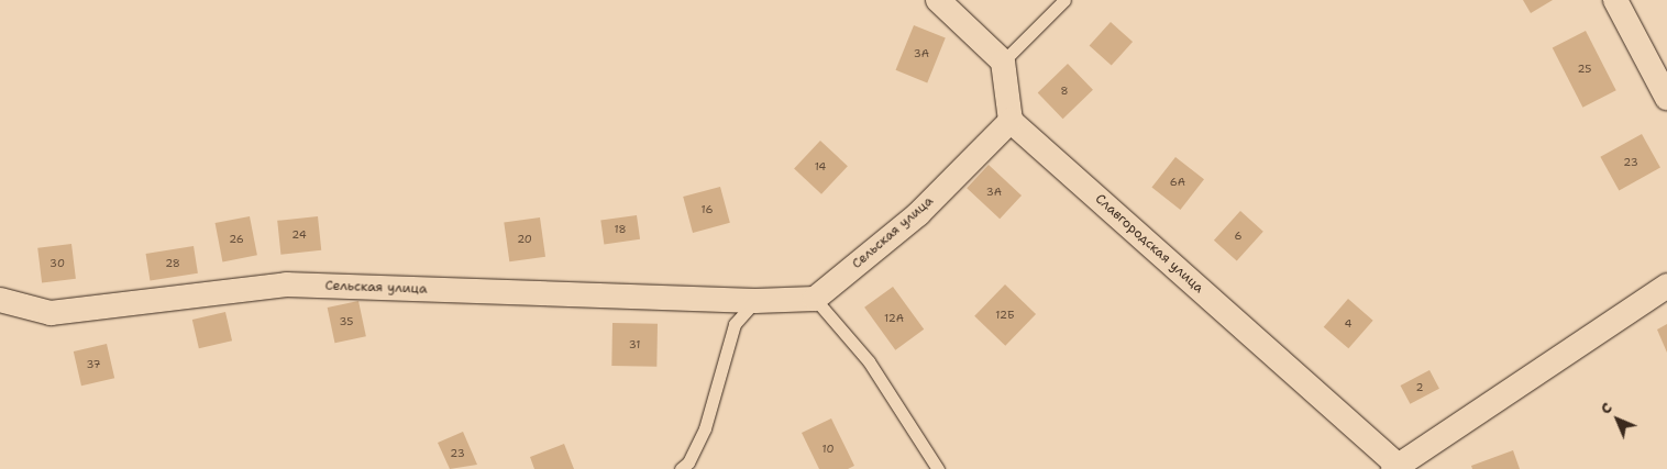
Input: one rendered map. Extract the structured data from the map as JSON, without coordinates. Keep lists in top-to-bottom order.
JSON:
{
  "streets": {
    "street": ["Сельская улица", "Славгородская улица"]
  },
  "crossings": [
    ["Сельская улица", "Славгородская улица"]
  ],
  "house_numbers": [
    "3А",
    "25",
    "8",
    "23",
    "14",
    "6А",
    "3А",
    "16",
    "18",
    "24",
    "6",
    "26",
    "20",
    "30",
    "28",
    "12Б",
    "12А",
    "35",
    "4",
    "31",
    "37",
    "2",
    "10",
    "23"
  ],
  "north": "top left"
}
